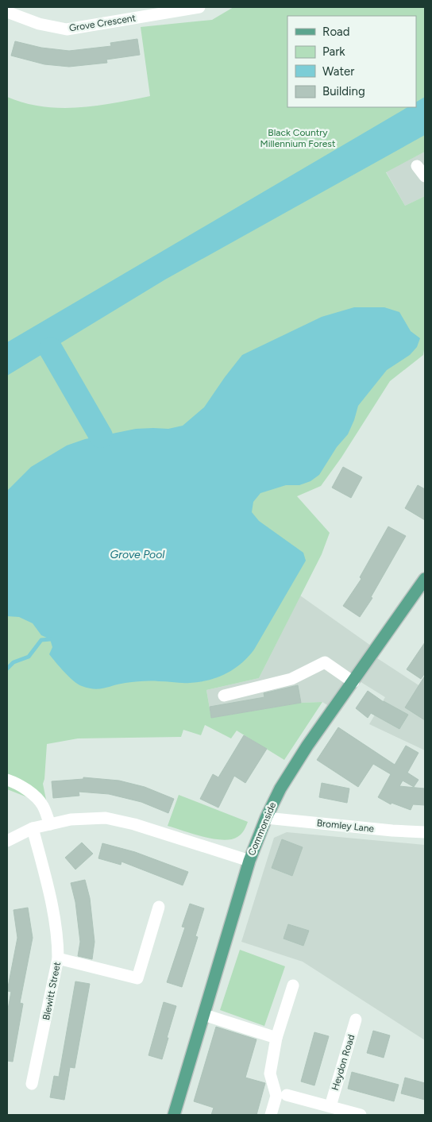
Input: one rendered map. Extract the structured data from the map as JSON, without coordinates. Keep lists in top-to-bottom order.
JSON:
{
  "streets": {
    "main road": ["Commonside"],
    "street": [
      "Grove Crescent",
      "Bromley Lane",
      "Blewitt Street",
      "Heydon Road"
    ]
  },
  "crossings": [
    ["Bromley Lane", "Commonside"]
  ],
  "water": ["Grove Pool"],
  "parks": ["Black Country Millennium Forest"],
  "legend": [
    "Road",
    "Park",
    "Water",
    "Building"
  ]
}
